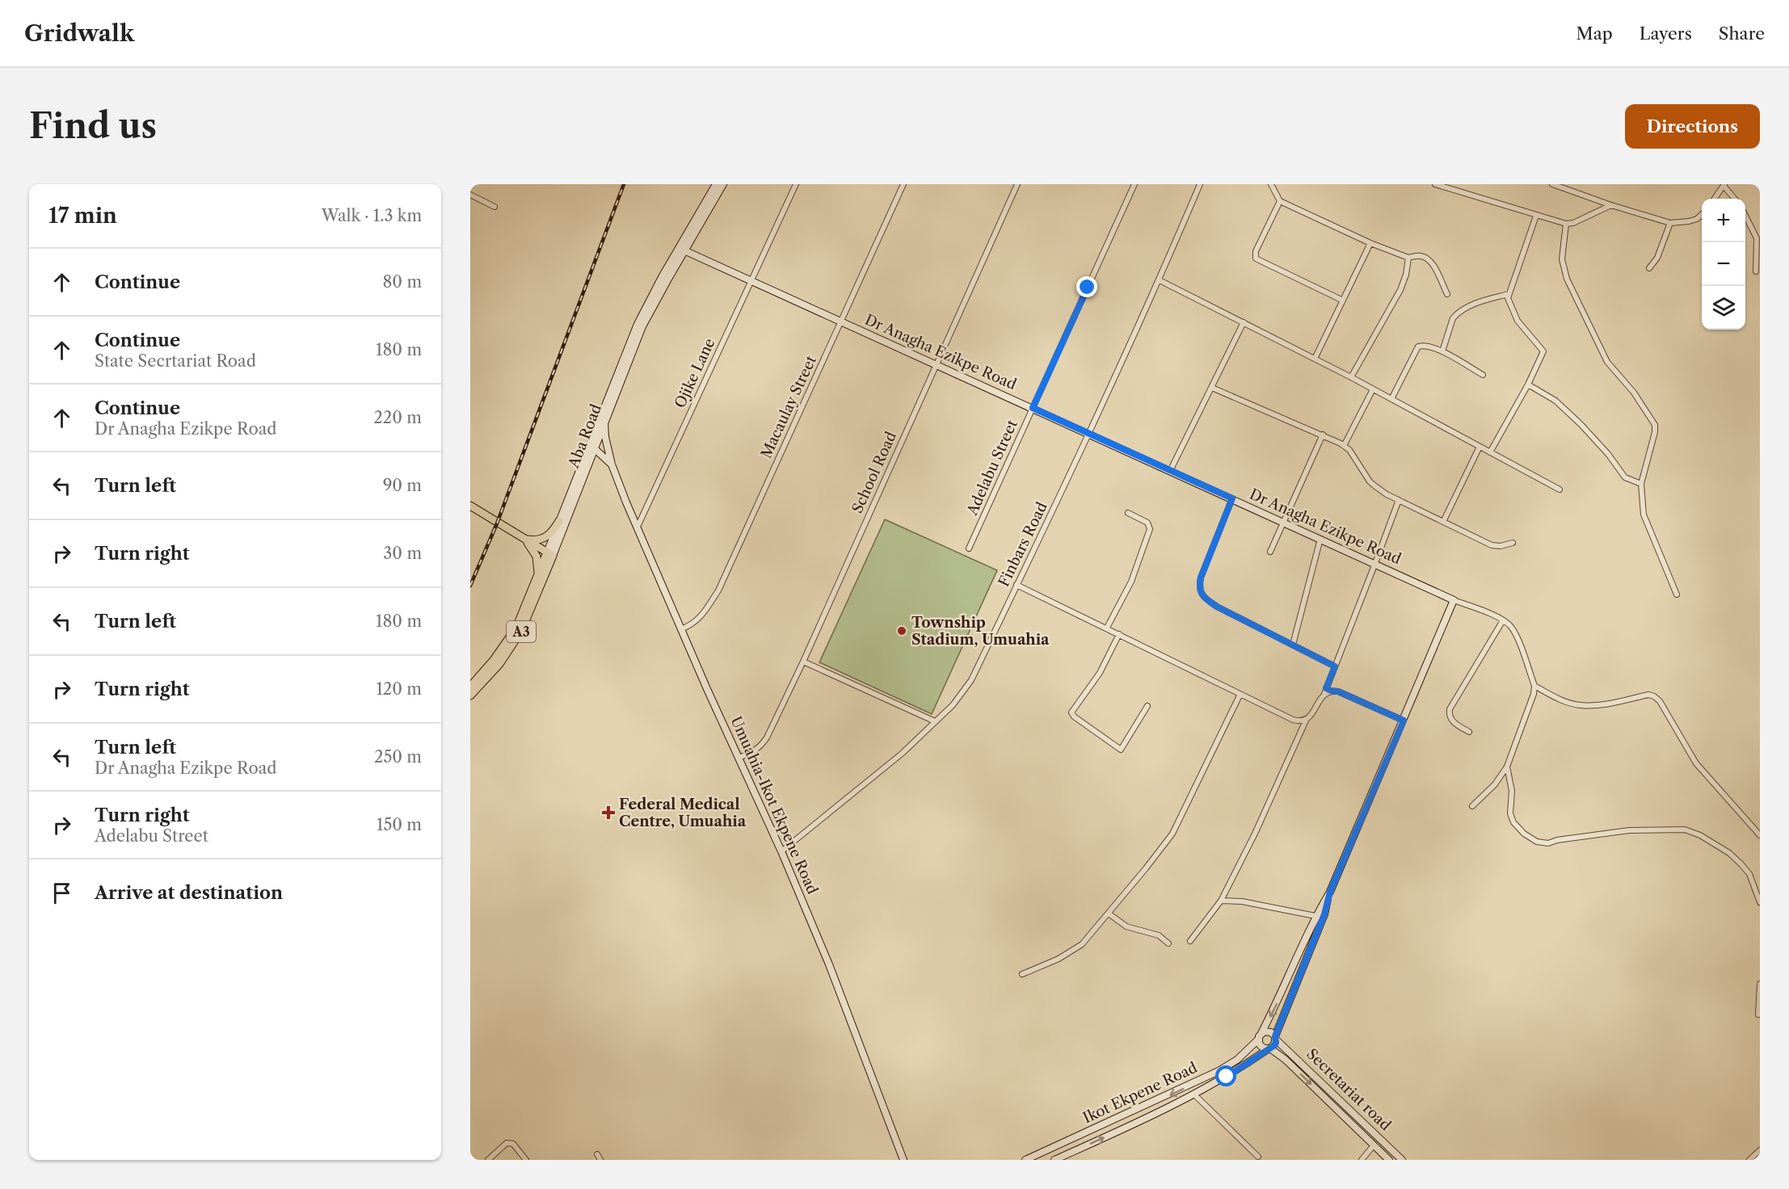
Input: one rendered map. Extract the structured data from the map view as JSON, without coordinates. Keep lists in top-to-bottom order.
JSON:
{
  "streets": {
    "main road": ["Aba Road", "A3"],
    "street": [
      "Dr Anagha Ezikpe Road",
      "Ojike Lane",
      "Macaulay Street",
      "Adelabu Street",
      "School Road",
      "Finbars Road",
      "Umuahia-Ikot Ekpene Road",
      "Secretariat road",
      "Ikot Ekpene Road"
    ]
  },
  "crossings": [
    ["Dr Anagha Ezikpe Road", "Ojike Lane"],
    ["Dr Anagha Ezikpe Road", "Macaulay Street"],
    ["Dr Anagha Ezikpe Road", "Aba Road"],
    ["Dr Anagha Ezikpe Road", "Adelabu Street"],
    ["Dr Anagha Ezikpe Road", "School Road"],
    ["Dr Anagha Ezikpe Road", "Finbars Road"],
    ["Ojike Lane", "Umuahia-Ikot Ekpene Road"],
    ["Macaulay Street", "Umuahia-Ikot Ekpene Road"],
    ["School Road", "Umuahia-Ikot Ekpene Road"],
    ["Finbars Road", "Umuahia-Ikot Ekpene Road"],
    ["Secretariat road", "Ikot Ekpene Road"]
  ],
  "places": {
    "other": ["Township Stadium, Umuahia"],
    "health": ["Federal Medical Centre, Umuahia"]
  },
  "page": {
    "header": "Gridwalk",
    "nav": ["Map", "Layers", "Share"],
    "buttons": "Directions",
    "title": "Find us",
    "heading": ["17 min", "Walk · 1.3 km"],
    "map_buttons": ["+", "−"],
    "list": [
      ["Continue", "80 m"],
      ["Continue", "State Secrtariat Road", "180 m"],
      ["Continue", "Dr Anagha Ezikpe Road", "220 m"],
      ["Turn left", "90 m"],
      ["Turn right", "30 m"],
      ["Turn left", "180 m"],
      ["Turn right", "120 m"],
      ["Turn left", "Dr Anagha Ezikpe Road", "250 m"],
      ["Turn right", "Adelabu Street", "150 m"],
      "Arrive at destination"
    ]
  }
}
